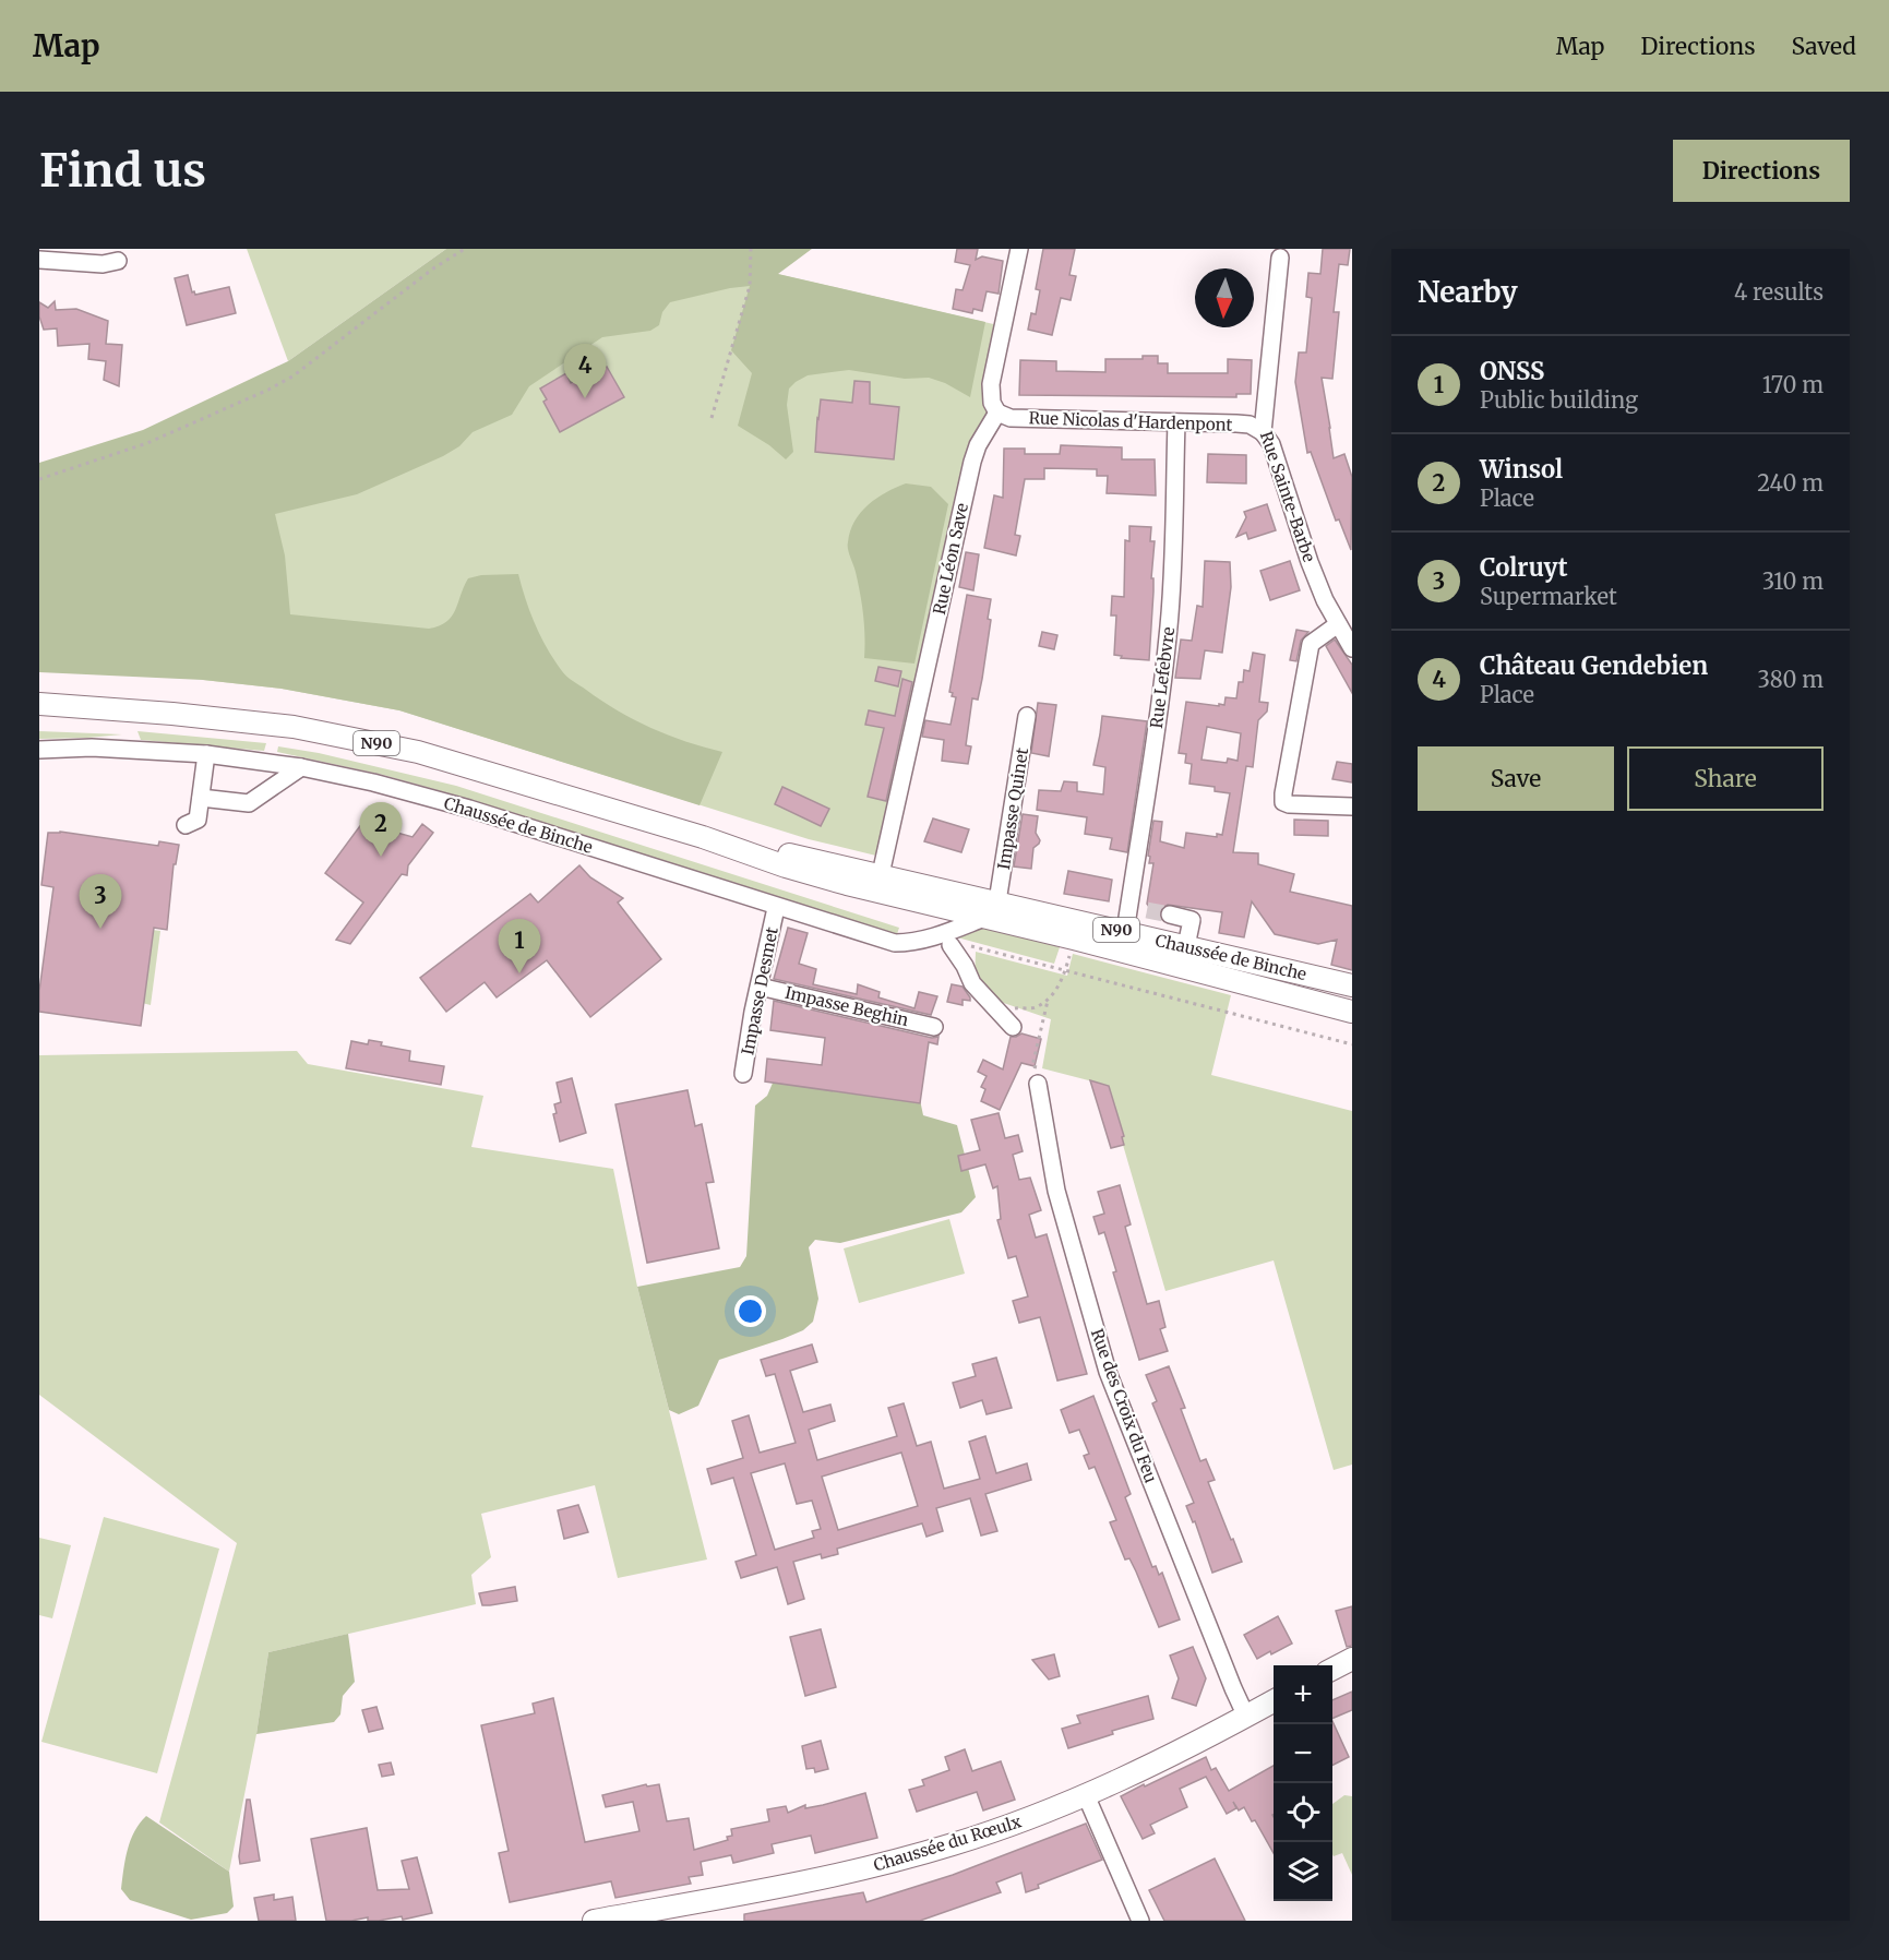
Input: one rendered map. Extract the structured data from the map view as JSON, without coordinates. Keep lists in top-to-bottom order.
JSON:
{
  "streets": {
    "main road": ["N90", "Chaussée de Binche", "Chaussée du Rœulx"],
    "street": [
      "Rue Nicolas d'Hardenpont",
      "Rue Sainte-Barbe",
      "Rue Léon Save",
      "Rue Lefebvre",
      "Impasse Quinet",
      "Impasse Desmet",
      "Impasse Beghin",
      "Rue des Croix du Feu"
    ]
  },
  "crossings": [
    ["Rue Nicolas d'Hardenpont", "Rue Sainte-Barbe"],
    ["Rue Nicolas d'Hardenpont", "Rue Léon Save"],
    ["Rue Nicolas d'Hardenpont", "Rue Lefebvre"],
    ["Rue Léon Save", "Chaussée de Binche"],
    ["Rue Lefebvre", "Chaussée de Binche"],
    ["Impasse Quinet", "Chaussée de Binche"],
    ["Chaussée de Binche", "Impasse Desmet"],
    ["Impasse Desmet", "Impasse Beghin"],
    ["Rue des Croix du Feu", "Chaussée du Rœulx"]
  ],
  "north": "bottom",
  "page": {
    "header": "Map",
    "nav": ["Map", "Directions", "Saved"],
    "buttons": [
      "Directions",
      ["Save", "Share"]
    ],
    "title": "Find us",
    "heading": ["Nearby", "4 results"],
    "list": [
      {
        "mark": "1",
        "name": "ONSS",
        "note": "Public building",
        "value": "170 m"
      },
      {
        "mark": "2",
        "name": "Winsol",
        "note": "Place",
        "value": "240 m"
      },
      {
        "mark": "3",
        "name": "Colruyt",
        "note": "Supermarket",
        "value": "310 m"
      },
      {
        "mark": "4",
        "name": "Château Gendebien",
        "note": "Place",
        "value": "380 m"
      }
    ],
    "pins": [
      "4",
      "2",
      "3",
      "1"
    ],
    "map_buttons": ["+", "−"]
  }
}
